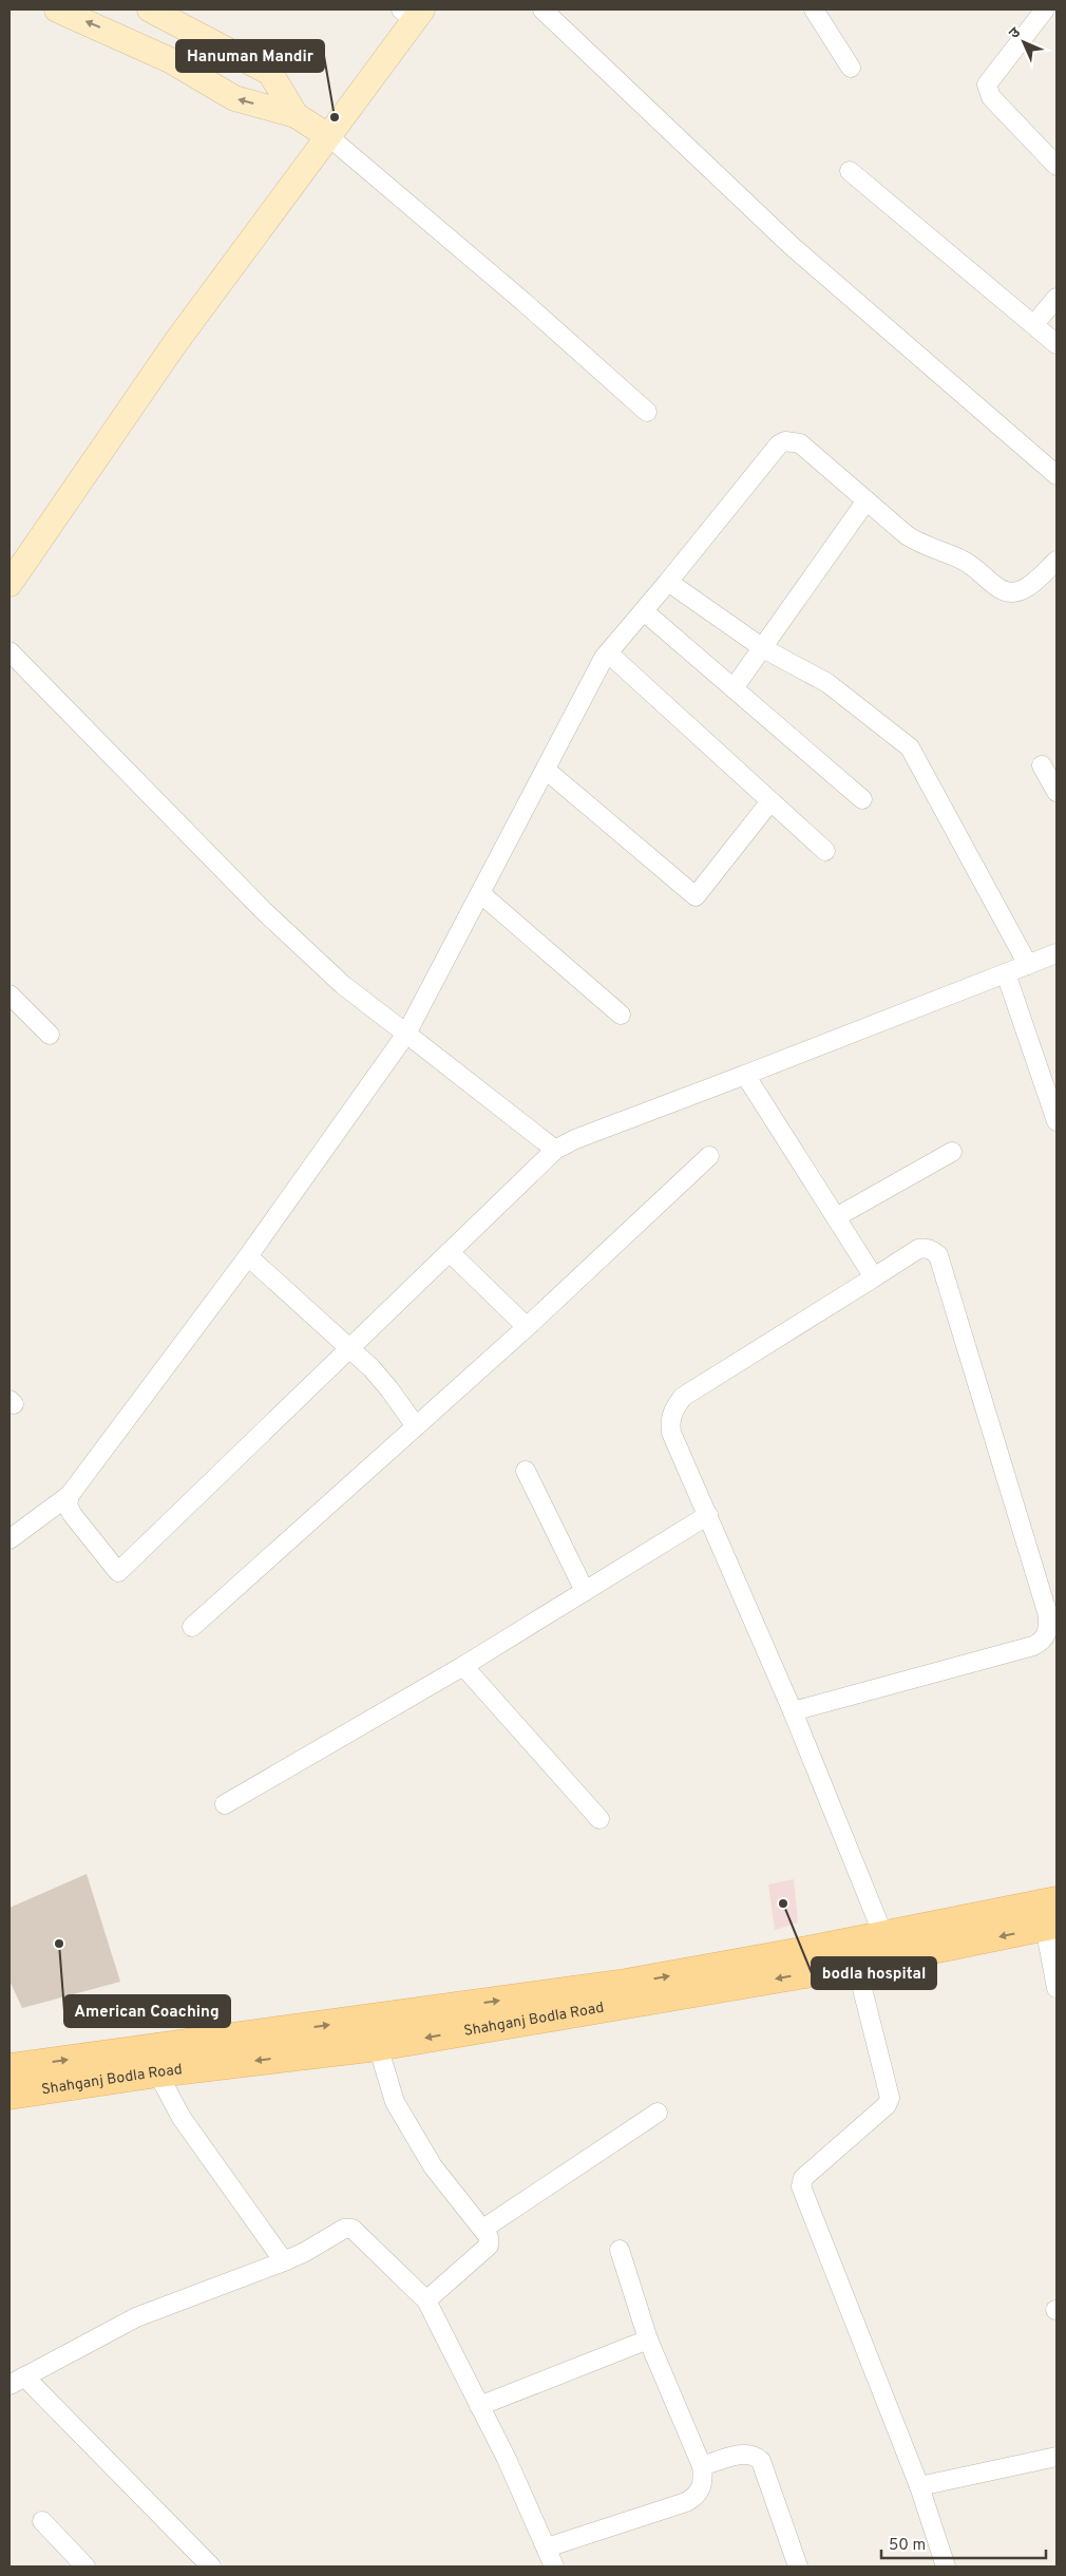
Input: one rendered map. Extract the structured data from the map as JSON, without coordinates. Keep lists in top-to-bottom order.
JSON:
{
  "streets": {
    "main road": ["Shahganj Bodla Road"]
  },
  "places": ["Hanuman Mandir", "bodla hospital", "American Coaching"],
  "scale_bar": "50 m",
  "north": "top left"
}
